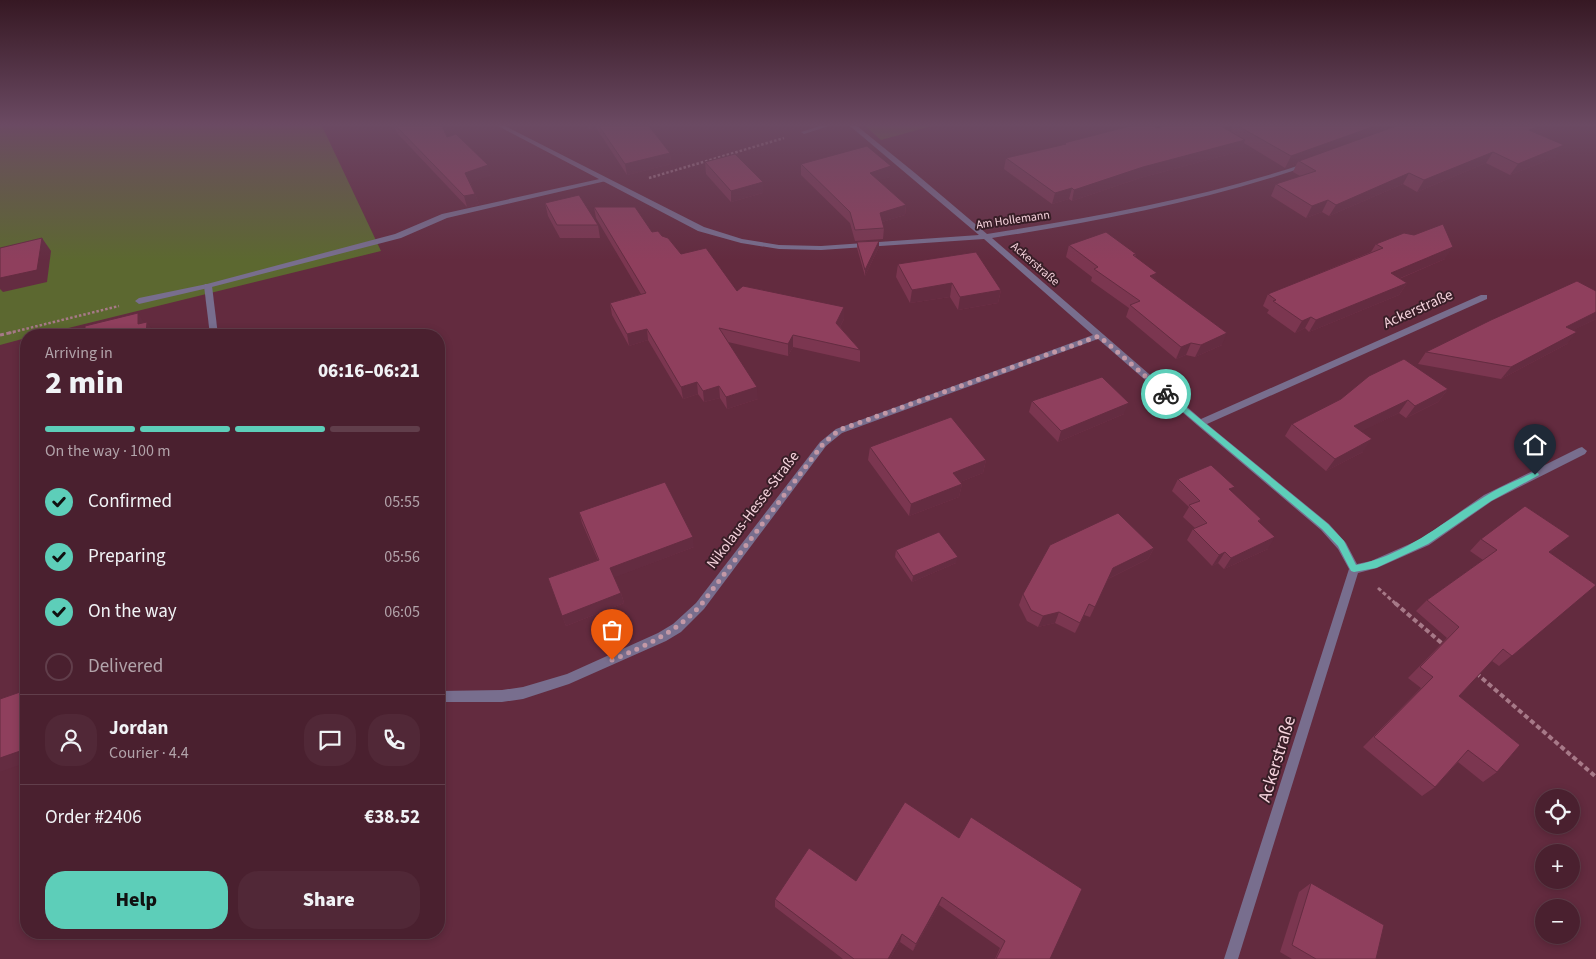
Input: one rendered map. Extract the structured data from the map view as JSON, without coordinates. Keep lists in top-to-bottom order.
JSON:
{
  "streets": {
    "street": ["Am Hollemann", "Ackerstraße", "Nikolaus-Hesse-Straße"]
  },
  "crossings": [
    ["Am Hollemann", "Ackerstraße"],
    ["Ackerstraße", "Nikolaus-Hesse-Straße"]
  ],
  "page": {
    "heading": ["2 min", "Arriving in", "06:16–06:21"],
    "panel": [
      "Jordan",
      "Courier · 4.4",
      "Order #2406",
      "€38.52"
    ],
    "bar": "On the way · 100 m",
    "list": [
      ["Confirmed", "05:55"],
      ["Preparing", "05:56"],
      ["On the way", "06:05"],
      "Delivered"
    ],
    "map_buttons": ["+", "−"],
    "buttons": ["Help", "Share"]
  }
}
